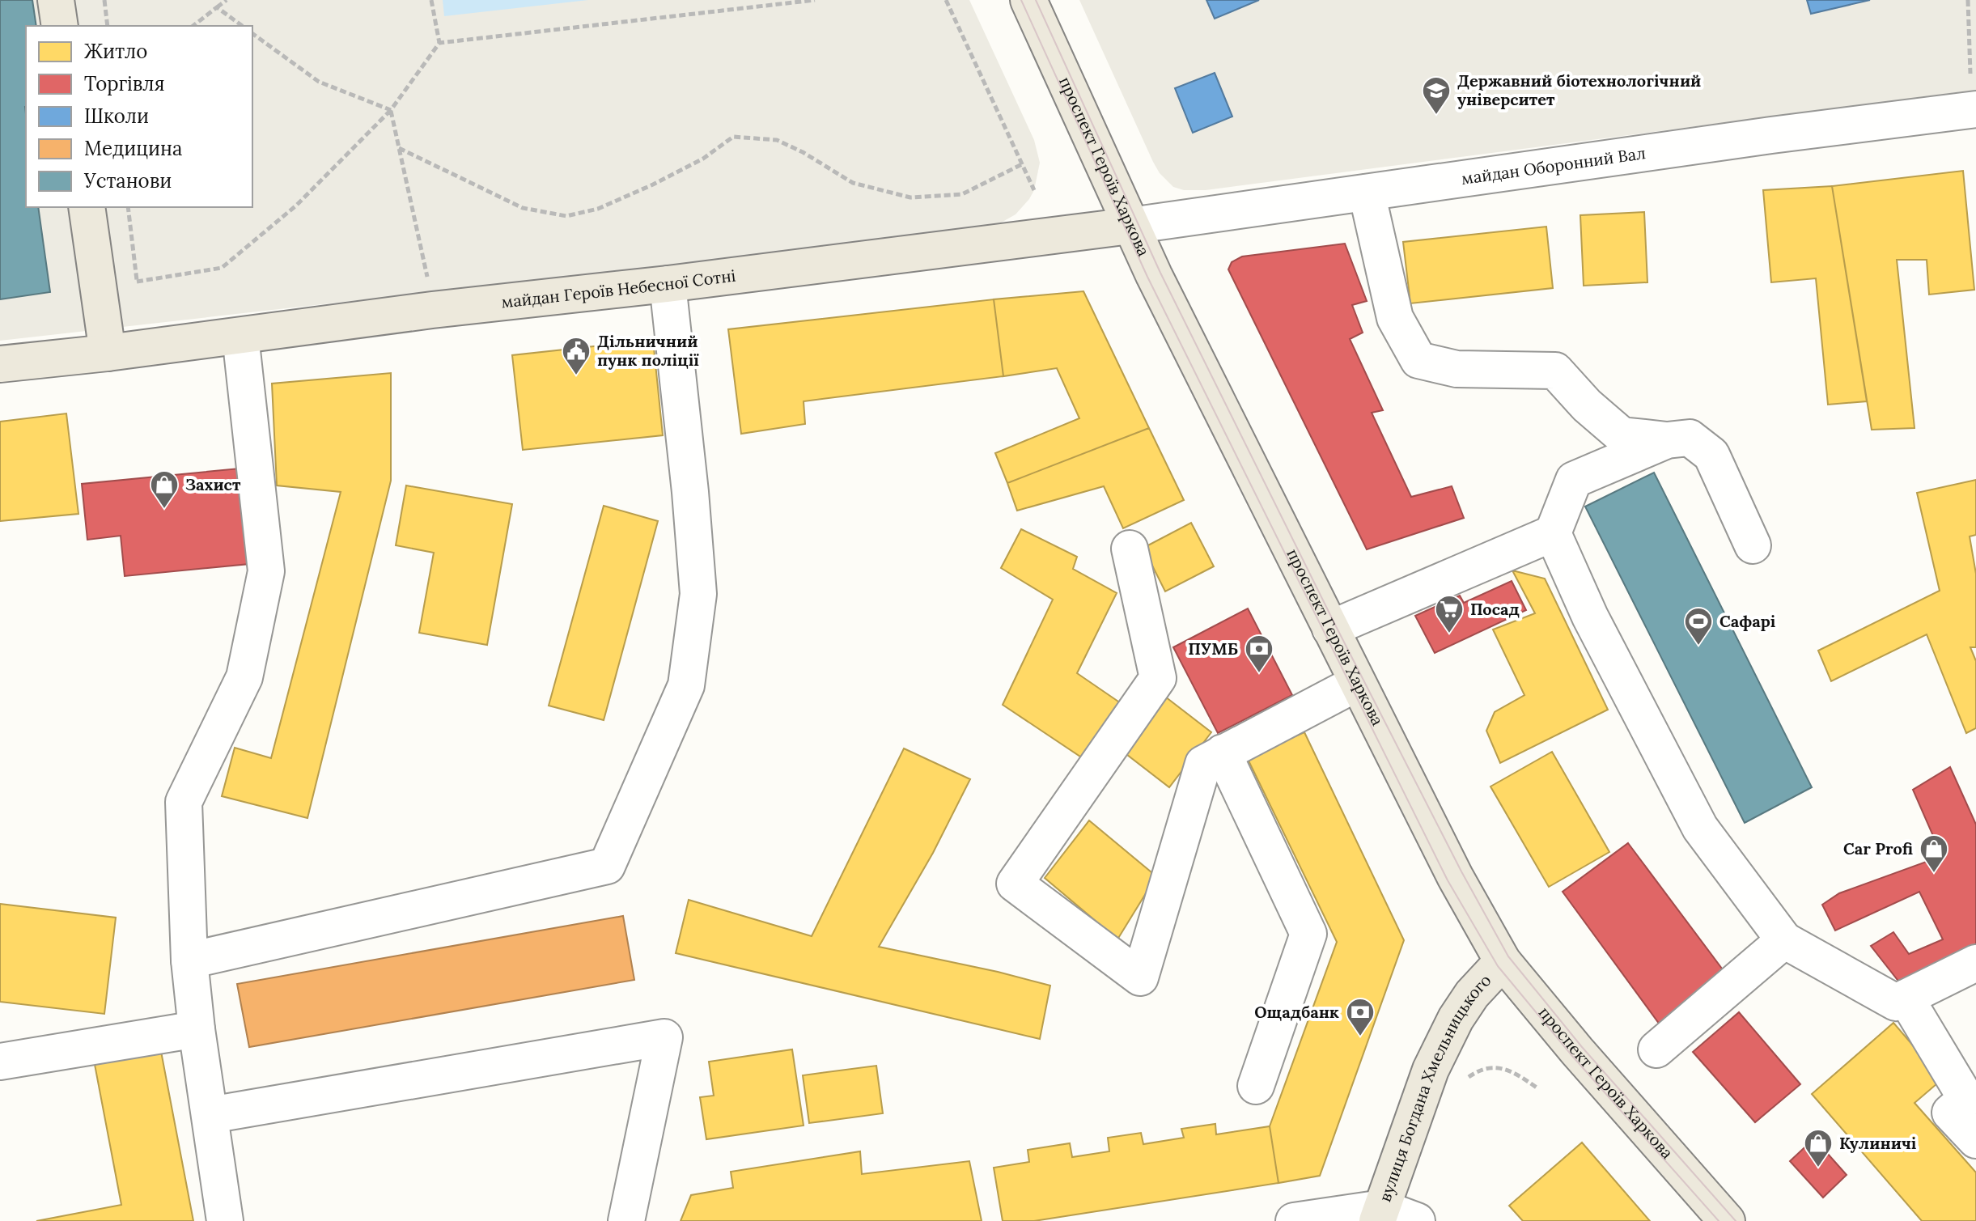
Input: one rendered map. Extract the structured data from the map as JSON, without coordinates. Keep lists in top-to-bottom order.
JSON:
{
  "streets": {
    "main road": ["проспект Героїв Харкова", "майдан Героїв Небесної Сотні", "вулиця Богдана Хмельницького"],
    "street": ["майдан Оборонний Вал"]
  },
  "crossings": [
    ["проспект Героїв Харкова", "майдан Оборонний Вал"],
    ["проспект Героїв Харкова", "майдан Героїв Небесної Сотні"],
    ["проспект Героїв Харкова", "вулиця Богдана Хмельницького"],
    ["майдан Оборонний Вал", "майдан Героїв Небесної Сотні"]
  ],
  "places": {
    "school or university": ["Державний біотехнологічний університет"],
    "public building": ["Дільничний пунк поліції"],
    "shop": ["Захист", "Car Profi", "Кулиничі"],
    "supermarket": ["Посад"],
    "sports": ["Сафарі"],
    "bank": ["ПУМБ", "Ощадбанк"]
  },
  "legend": [
    "Житло",
    "Торгівля",
    "Школи",
    "Медицина",
    "Установи"
  ]
}
